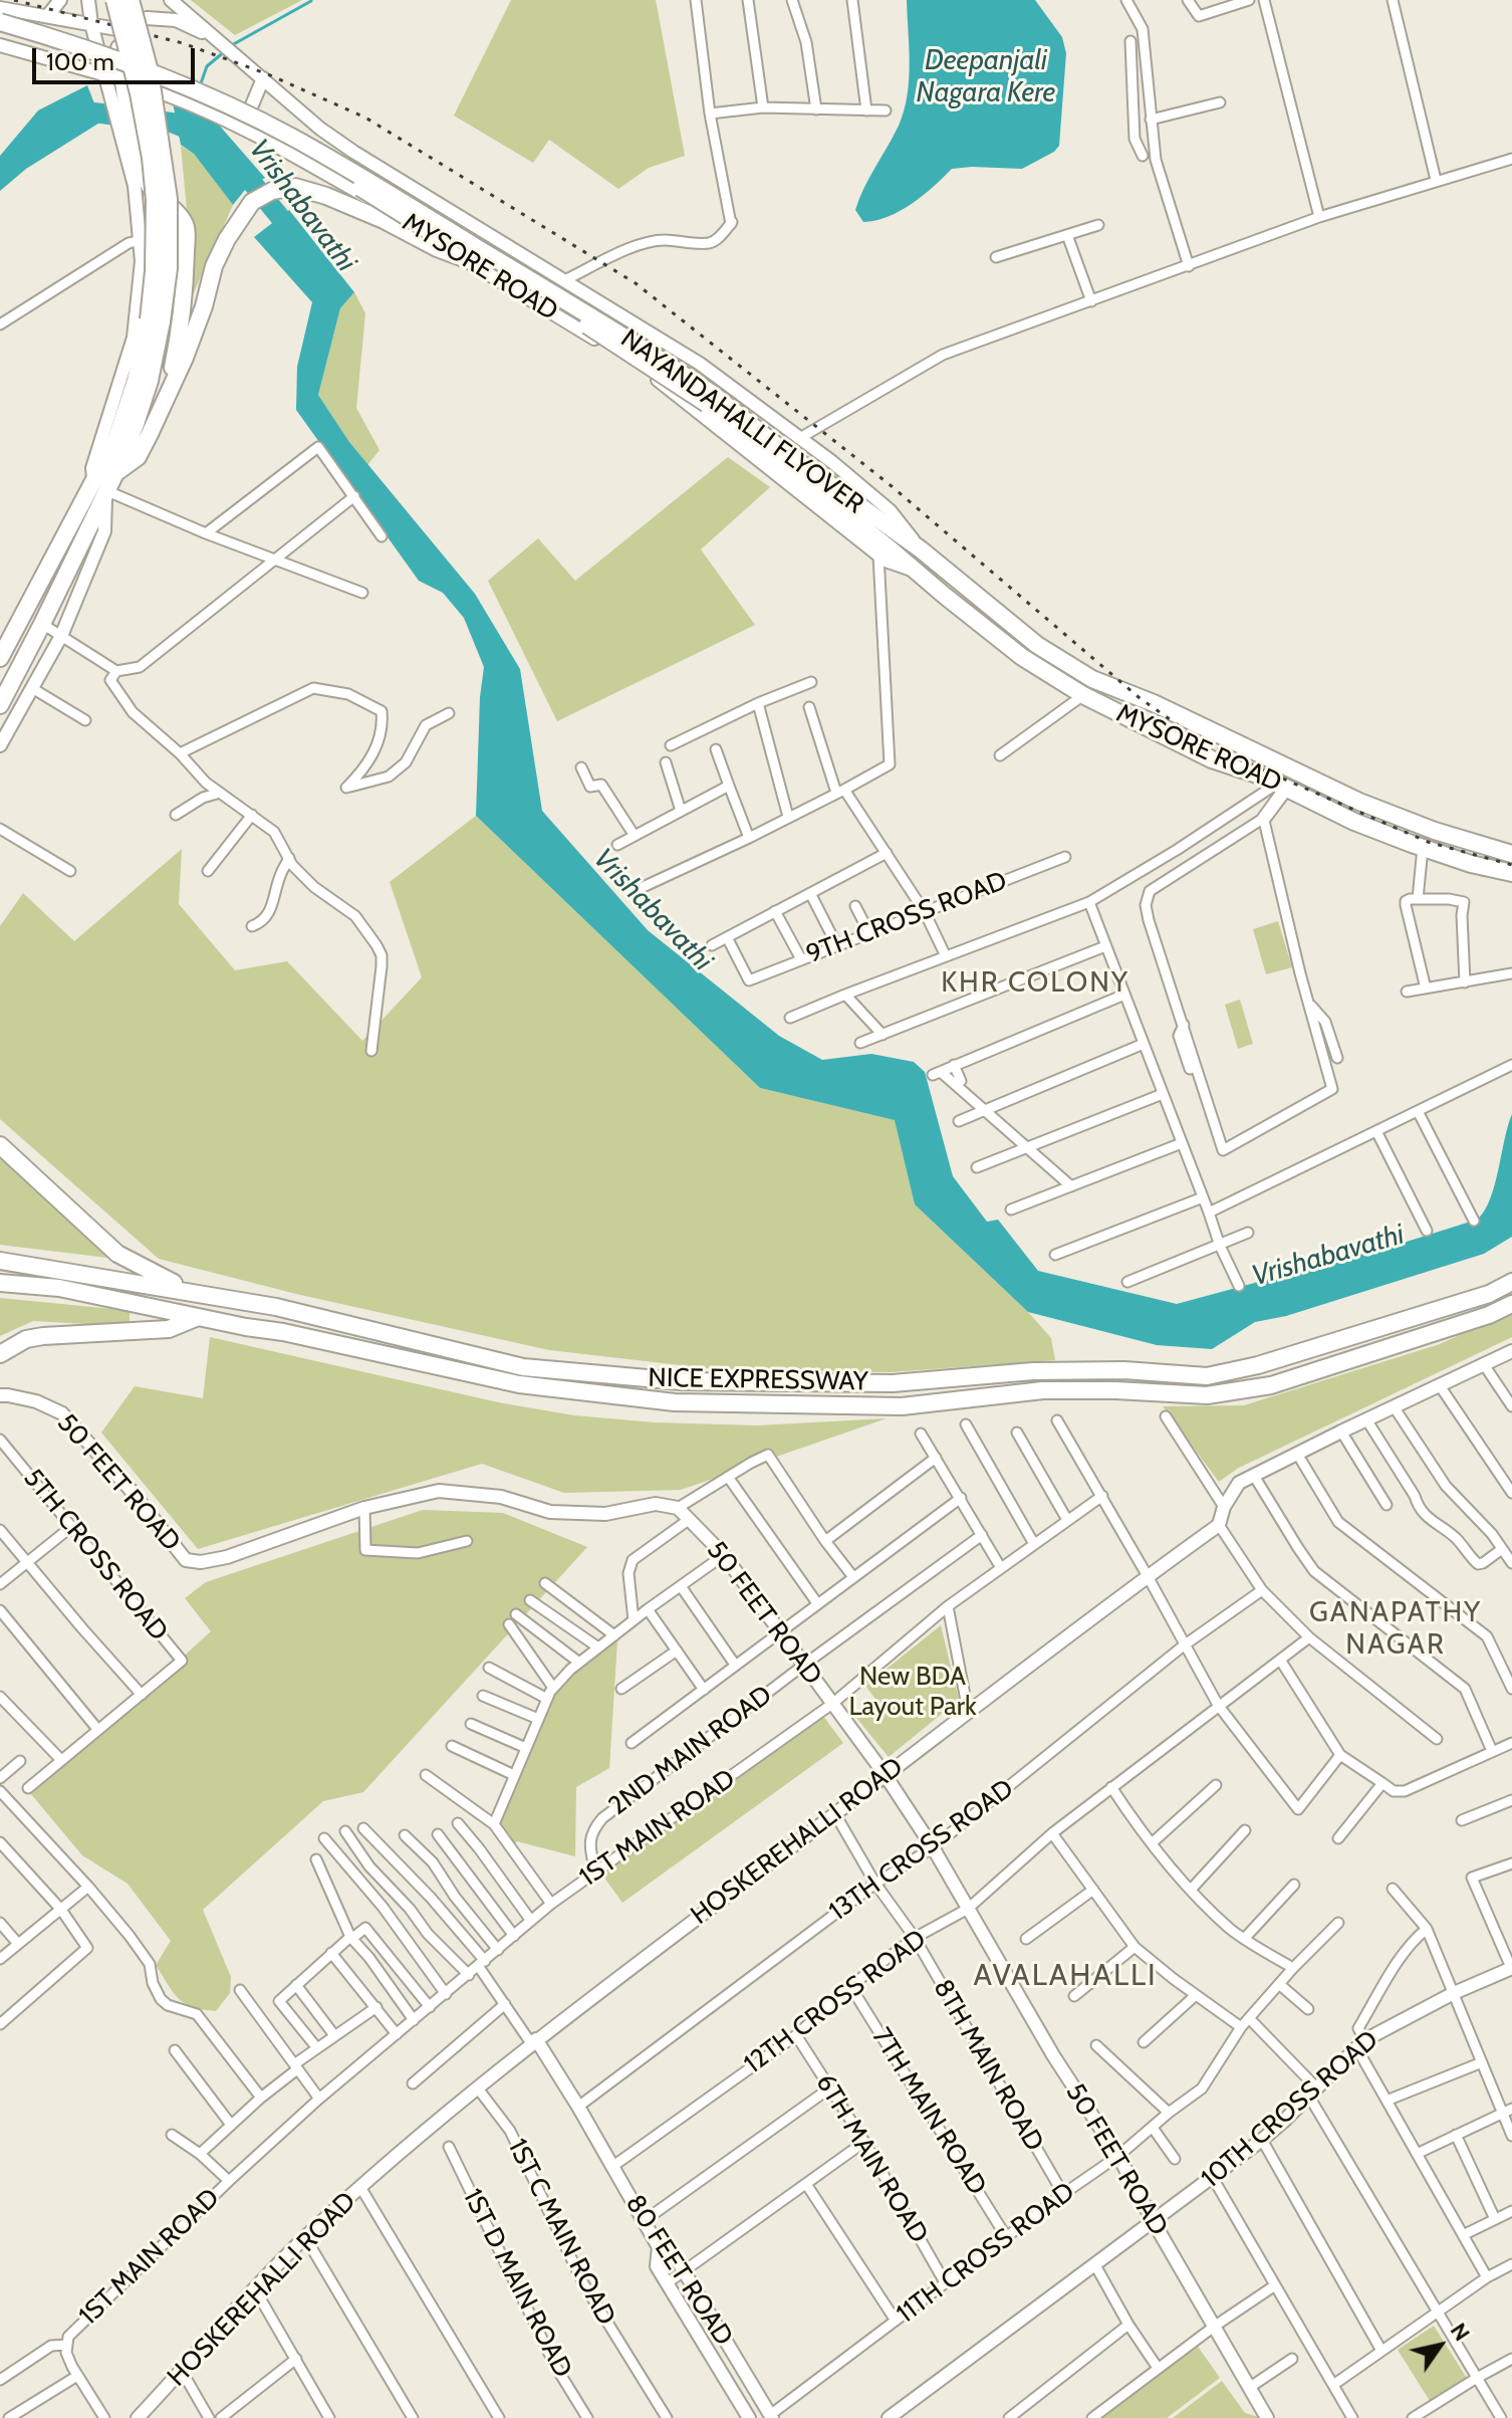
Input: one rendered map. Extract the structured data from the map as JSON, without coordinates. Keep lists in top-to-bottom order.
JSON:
{
  "streets": {
    "highway": ["MYSORE ROAD", "NAYANDAHALLI FLYOVER", "NICE EXPRESSWAY"],
    "street": [
      "9TH CROSS ROAD",
      "50 FEET ROAD",
      "5TH CROSS ROAD",
      "2ND MAIN ROAD",
      "1ST MAIN ROAD",
      "HOSKEREHALLI ROAD",
      "13TH CROSS ROAD",
      "12TH CROSS ROAD",
      "8TH MAIN ROAD",
      "10TH CROSS ROAD",
      "7TH MAIN ROAD",
      "6TH MAIN ROAD",
      "1ST C MAIN ROAD",
      "11TH CROSS ROAD",
      "80 FEET ROAD",
      "1ST D MAIN ROAD"
    ]
  },
  "crossings": [
    ["MYSORE ROAD", "NAYANDAHALLI FLYOVER"],
    ["50 FEET ROAD", "2ND MAIN ROAD"],
    ["50 FEET ROAD", "1ST MAIN ROAD"],
    ["50 FEET ROAD", "HOSKEREHALLI ROAD"],
    ["50 FEET ROAD", "13TH CROSS ROAD"],
    ["50 FEET ROAD", "12TH CROSS ROAD"],
    ["50 FEET ROAD", "10TH CROSS ROAD"],
    ["50 FEET ROAD", "11TH CROSS ROAD"],
    ["2ND MAIN ROAD", "1ST MAIN ROAD"],
    ["HOSKEREHALLI ROAD", "8TH MAIN ROAD"],
    ["HOSKEREHALLI ROAD", "1ST C MAIN ROAD"],
    ["HOSKEREHALLI ROAD", "80 FEET ROAD"],
    ["13TH CROSS ROAD", "8TH MAIN ROAD"],
    ["13TH CROSS ROAD", "80 FEET ROAD"],
    ["12TH CROSS ROAD", "8TH MAIN ROAD"],
    ["12TH CROSS ROAD", "7TH MAIN ROAD"],
    ["12TH CROSS ROAD", "6TH MAIN ROAD"],
    ["12TH CROSS ROAD", "80 FEET ROAD"],
    ["8TH MAIN ROAD", "11TH CROSS ROAD"],
    ["7TH MAIN ROAD", "11TH CROSS ROAD"],
    ["6TH MAIN ROAD", "11TH CROSS ROAD"],
    ["11TH CROSS ROAD", "80 FEET ROAD"]
  ],
  "districts": ["KHR COLONY", "GANAPATHY NAGAR", "AVALAHALLI"],
  "water": ["Deepanjali Nagara Kere", "Vrishabavathi"],
  "parks": ["New BDA Layout Park"],
  "scale_bar": "100 m",
  "north": "top right"
}
